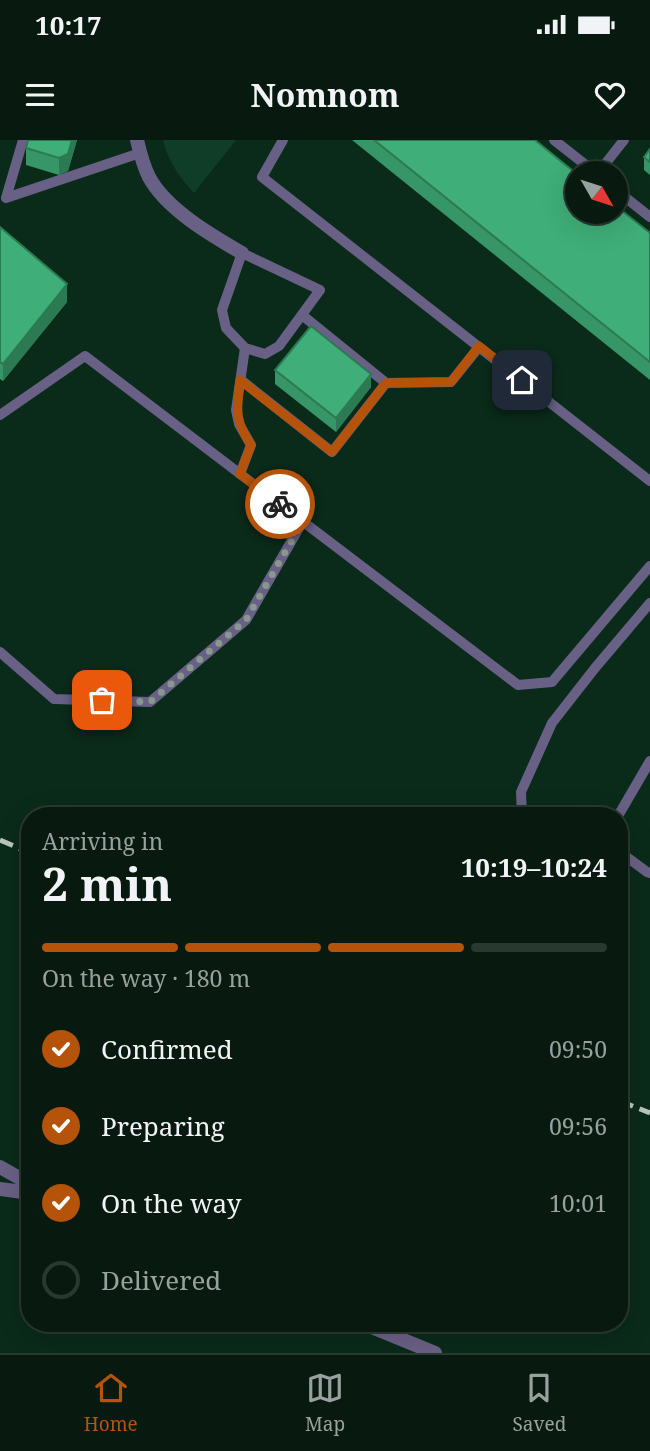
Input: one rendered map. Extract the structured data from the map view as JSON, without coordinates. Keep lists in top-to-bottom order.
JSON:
{
  "north": "bottom right",
  "page": {
    "status": "10:17",
    "header": "Nomnom",
    "heading": ["2 min", "Arriving in", "10:19–10:24"],
    "bar": "On the way · 180 m",
    "list": [
      ["Confirmed", "09:50"],
      ["Preparing", "09:56"],
      ["On the way", "10:01"],
      "Delivered"
    ],
    "tabs": ["Home", "Map", "Saved"]
  }
}
